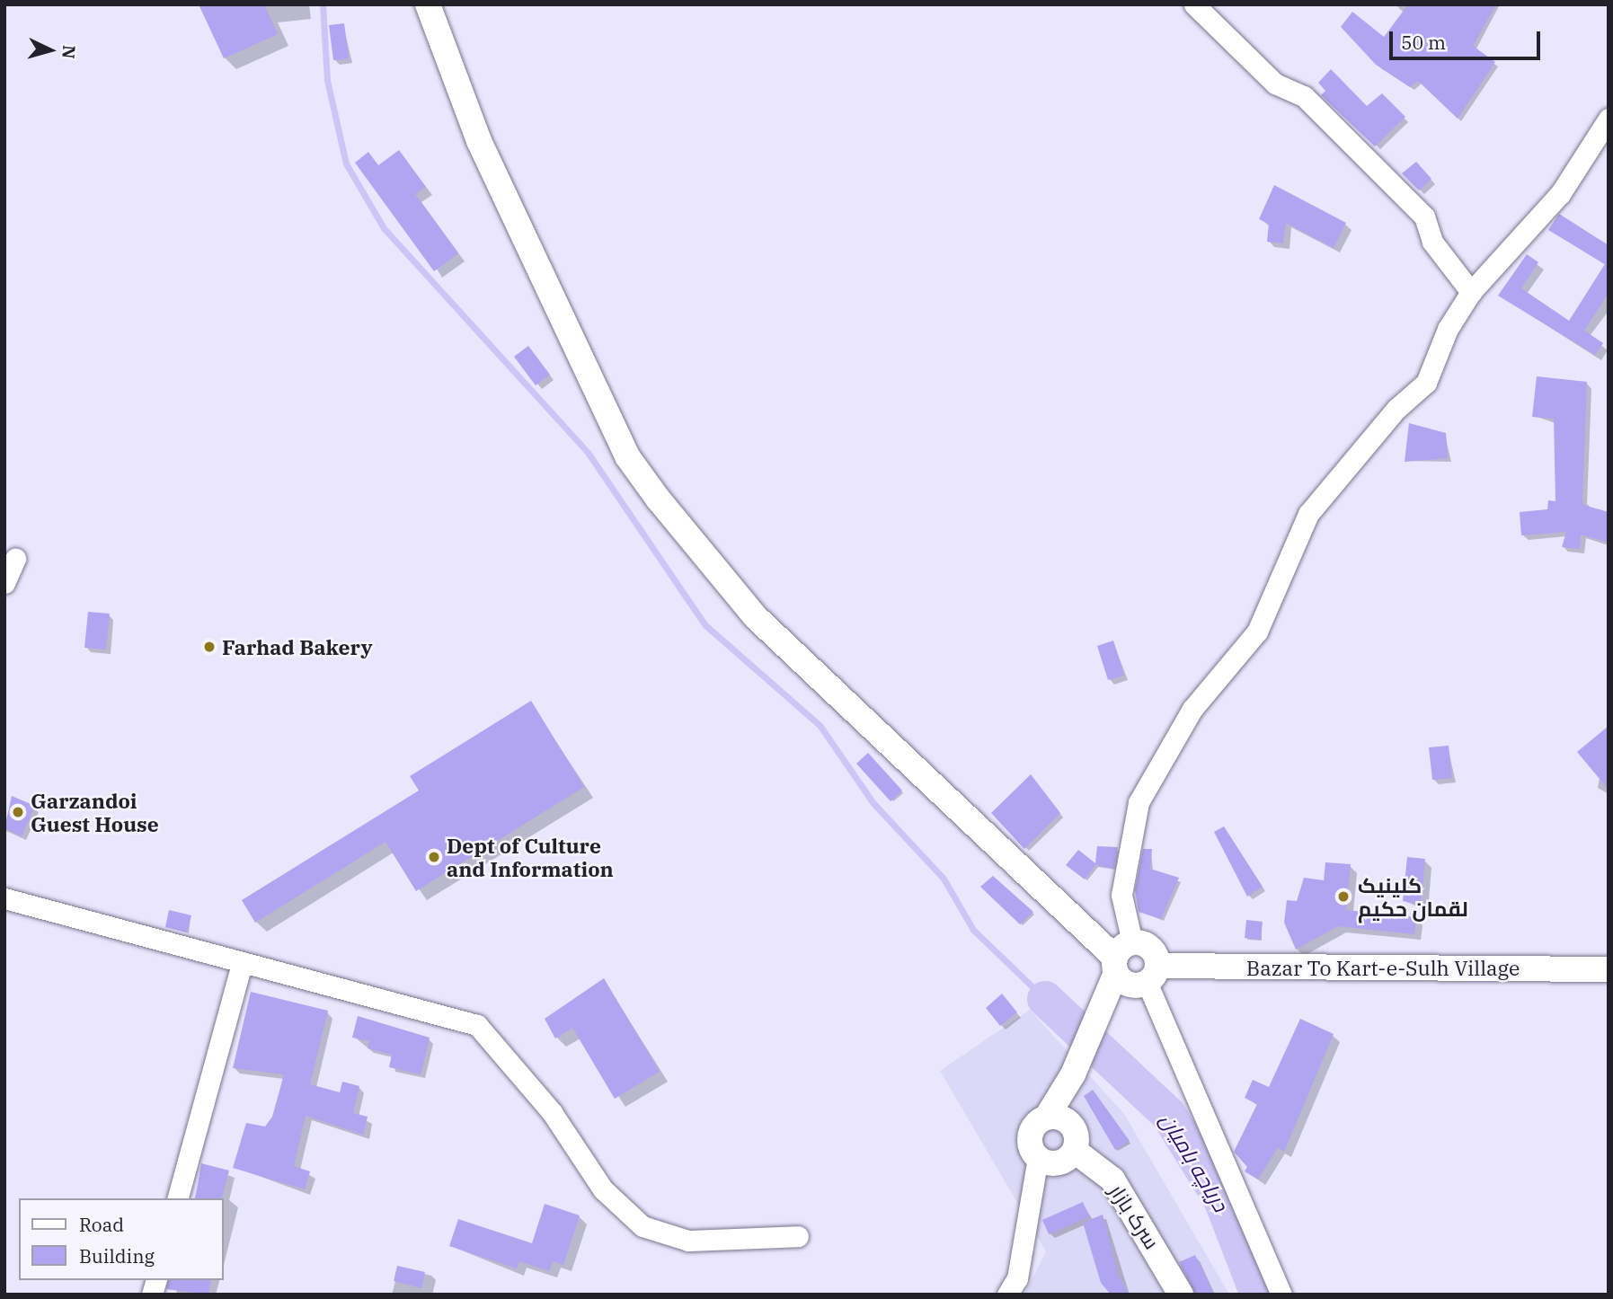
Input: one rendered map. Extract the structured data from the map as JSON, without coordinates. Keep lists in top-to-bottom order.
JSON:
{
  "streets": {
    "main road": ["Bazar To Kart-e-Sulh Village", "سرک بازار"]
  },
  "water": ["دریاچه بامیان"],
  "places": [
    "Farhad Bakery",
    "Garzandoi Guest House",
    "Dept of Culture and Information",
    "کلینیک لقمان حکیم"
  ],
  "legend": ["Road", "Building"],
  "scale_bar": "50 m",
  "north": "right"
}
